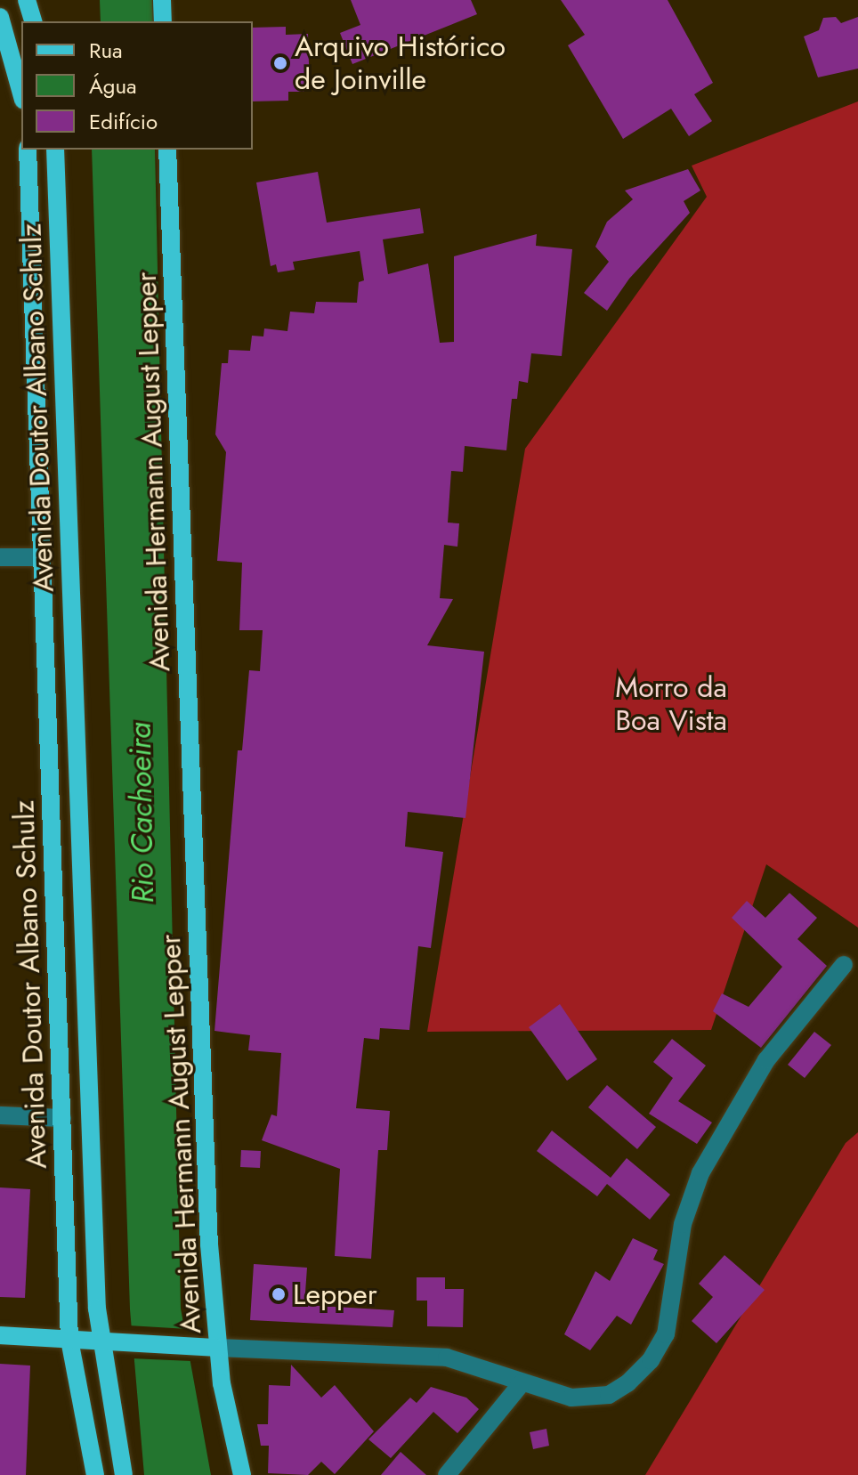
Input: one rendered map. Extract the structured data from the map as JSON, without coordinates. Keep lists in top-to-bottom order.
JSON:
{
  "streets": {
    "main road": ["Avenida Doutor Albano Schulz", "Avenida Hermann August Lepper"]
  },
  "water": ["Rio Cachoeira"],
  "parks": ["Morro da Boa Vista"],
  "places": ["Arquivo Histórico de Joinville", "Lepper"],
  "legend": ["Rua", "Água", "Edifício"]
}
